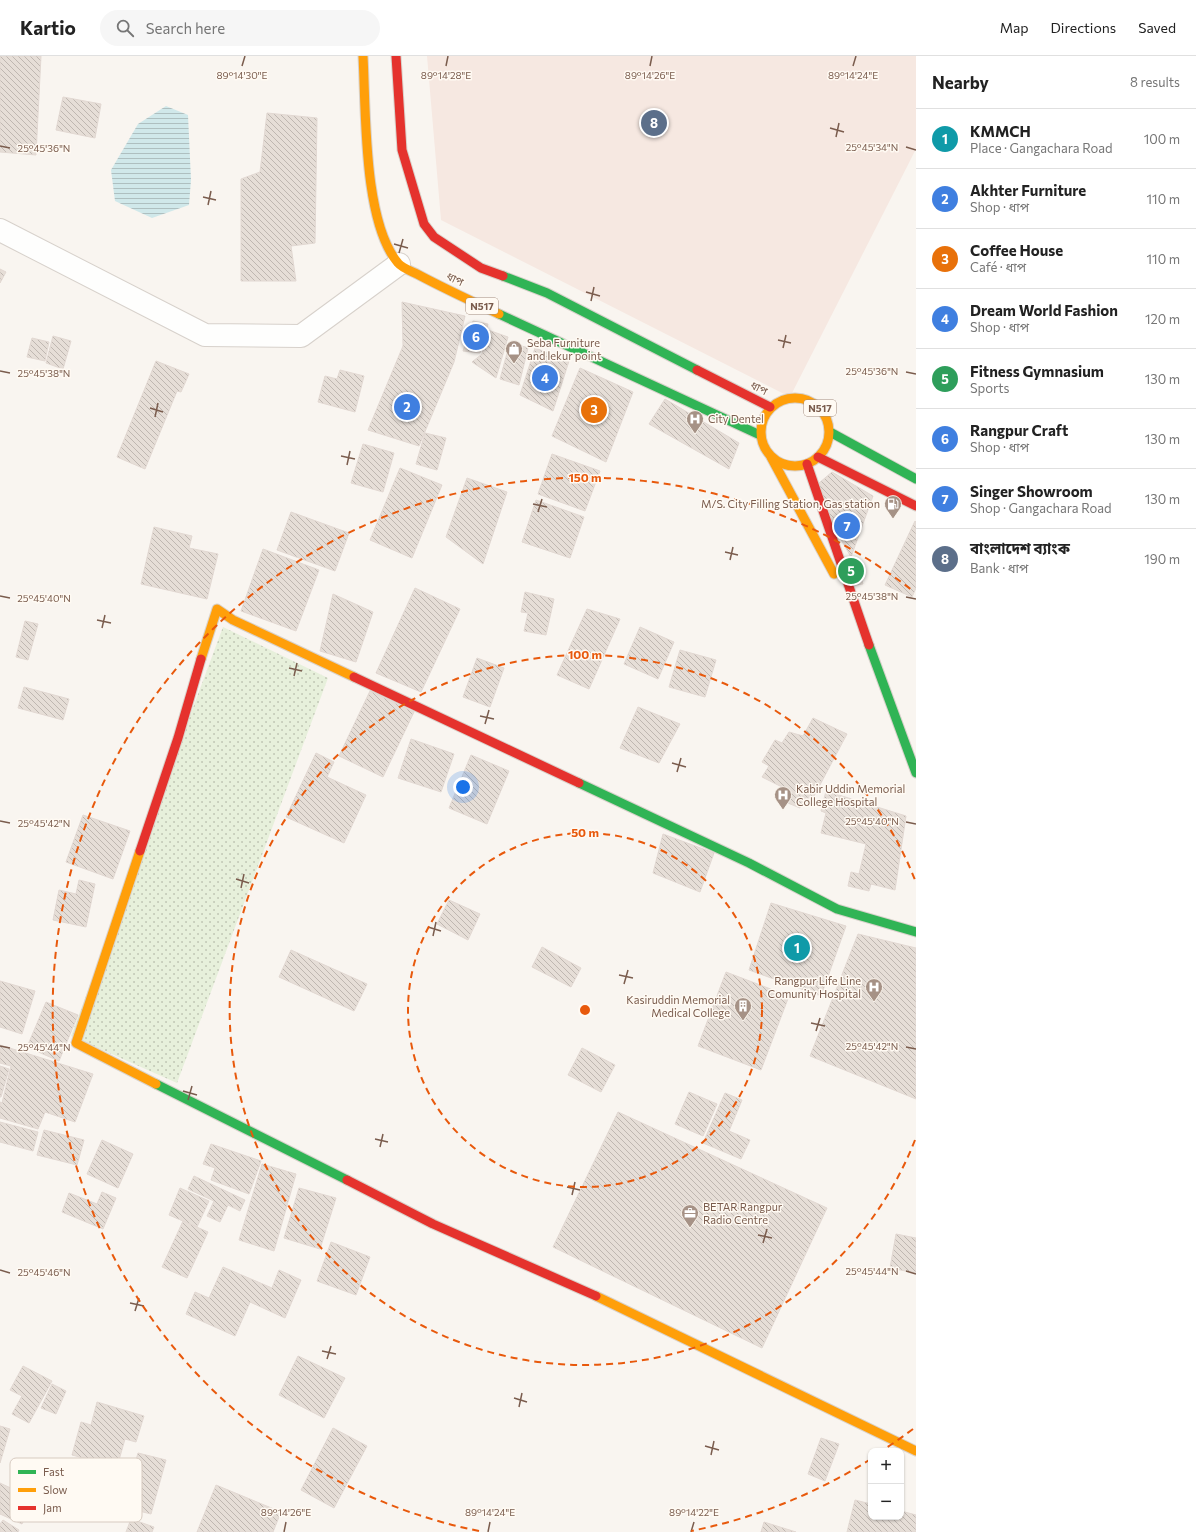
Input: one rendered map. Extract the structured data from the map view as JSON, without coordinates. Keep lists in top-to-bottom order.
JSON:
{
  "streets": {
    "main road": ["ধাপ", "N517"]
  },
  "crossings": [
    ["ধাপ", "N517"]
  ],
  "places": {
    "shop": ["Seba Furniture and lekur point"],
    "hospital": ["City Dentel", "Kabir Uddin Memorial College Hospital", "Rangpur Life Line Comunity Hospital"],
    "fuel station": ["M/S. City Filling Station, Gas station"],
    "building": ["Kasiruddin Memorial Medical College"],
    "office": ["BETAR Rangpur Radio Centre"]
  },
  "legend": ["Fast", "Slow", "Jam"],
  "page": {
    "header": "Kartio",
    "search": "Search here",
    "nav": ["Map", "Directions", "Saved"],
    "heading": ["Nearby", "8 results"],
    "pins": [
      "8",
      "6",
      "4",
      "2",
      "3",
      "7",
      "5",
      "1"
    ],
    "list": [
      {
        "mark": "1",
        "name": "KMMCH",
        "note": "Place · Gangachara Road",
        "value": "100 m"
      },
      {
        "mark": "2",
        "name": "Akhter Furniture",
        "note": "Shop · ধাপ",
        "value": "110 m"
      },
      {
        "mark": "3",
        "name": "Coffee House",
        "note": "Café · ধাপ",
        "value": "110 m"
      },
      {
        "mark": "4",
        "name": "Dream World Fashion",
        "note": "Shop · ধাপ",
        "value": "120 m"
      },
      {
        "mark": "5",
        "name": "Fitness Gymnasium",
        "note": "Sports",
        "value": "130 m"
      },
      {
        "mark": "6",
        "name": "Rangpur Craft",
        "note": "Shop · ধাপ",
        "value": "130 m"
      },
      {
        "mark": "7",
        "name": "Singer Showroom",
        "note": "Shop · Gangachara Road",
        "value": "130 m"
      },
      {
        "mark": "8",
        "name": "বাংলাদেশ ব্যাংক",
        "note": "Bank · ধাপ",
        "value": "190 m"
      }
    ],
    "map_buttons": ["+", "−"]
  },
  "coordinates": [
    "89°14'30\"E",
    "89°14'28\"E",
    "89°14'26\"E",
    "89°14'24\"E",
    "25°45'34\"N",
    "25°45'36\"N",
    "25°45'38\"N",
    "25°45'40\"N",
    "25°45'42\"N",
    "25°45'44\"N",
    "25°45'46\"N",
    "89°14'22\"E"
  ],
  "rings": ["150 m", "100 m", "50 m"]
}
